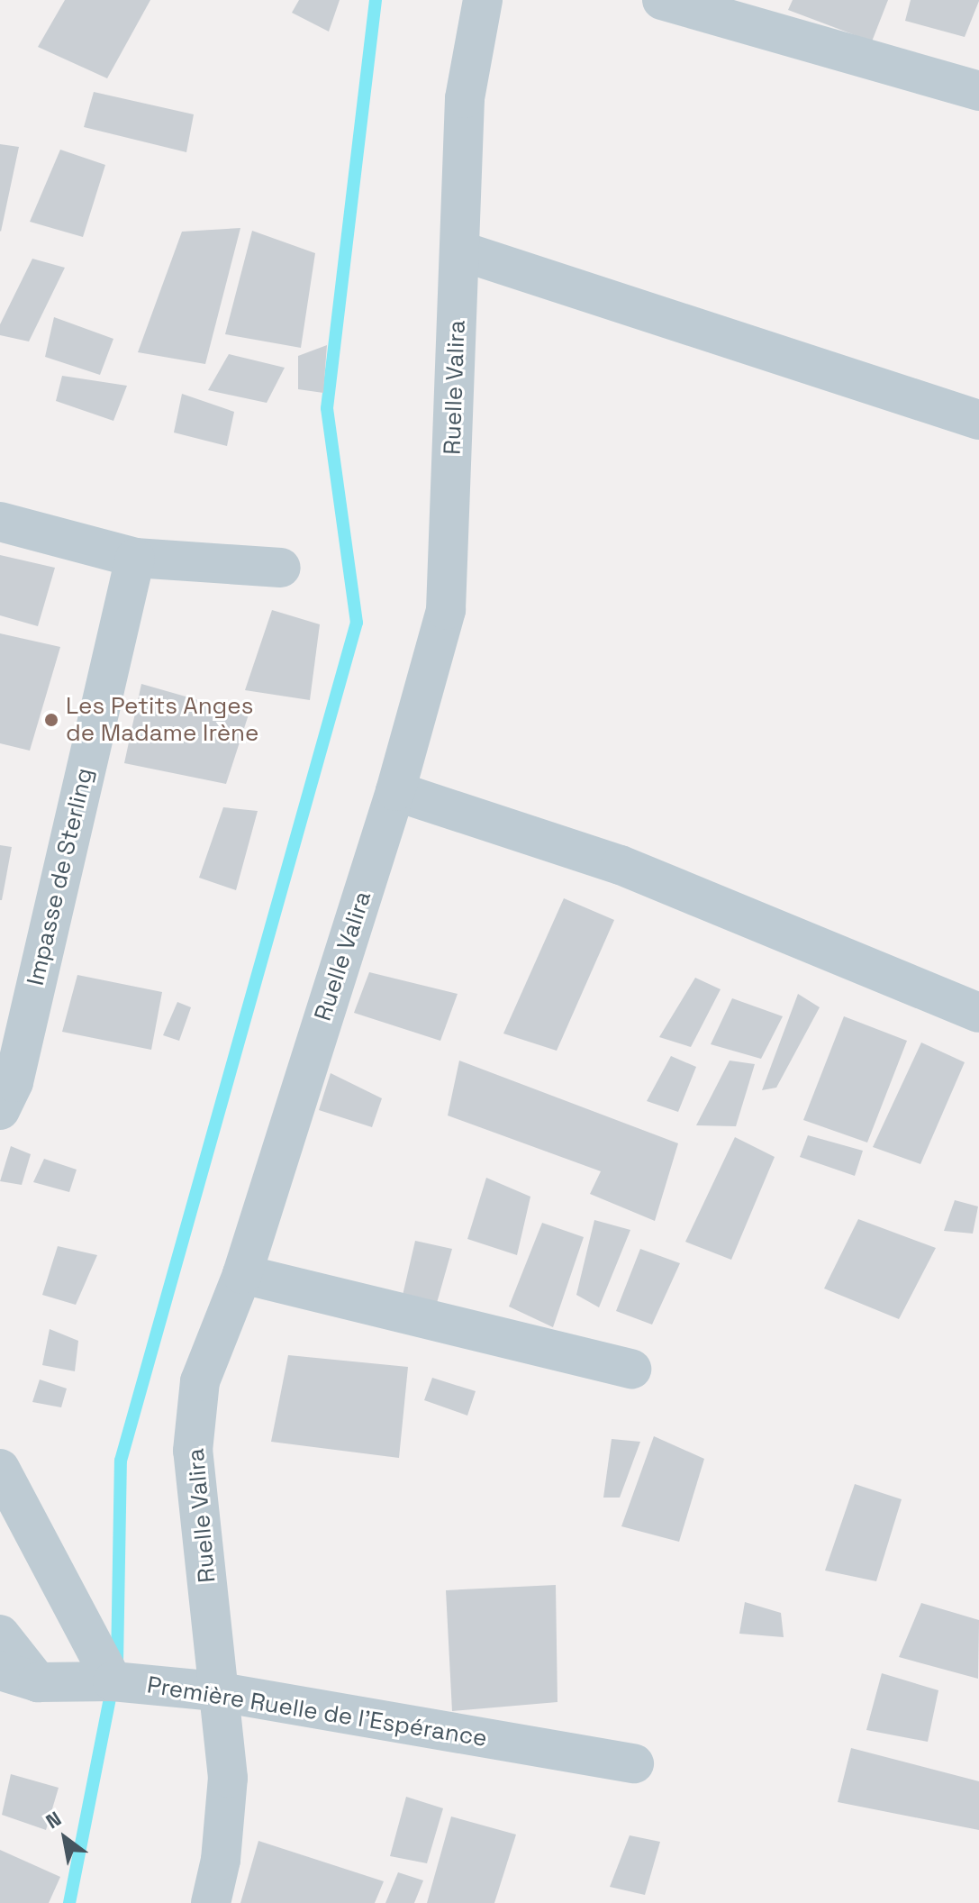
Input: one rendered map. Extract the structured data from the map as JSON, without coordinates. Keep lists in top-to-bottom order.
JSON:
{
  "streets": {
    "street": ["Ruelle Valira", "Impasse de Sterling", "Première Ruelle de l'Espérance"]
  },
  "crossings": [
    ["Ruelle Valira", "Première Ruelle de l'Espérance"]
  ],
  "places": ["Les Petits Anges de Madame Irène"],
  "north": "top left"
}
